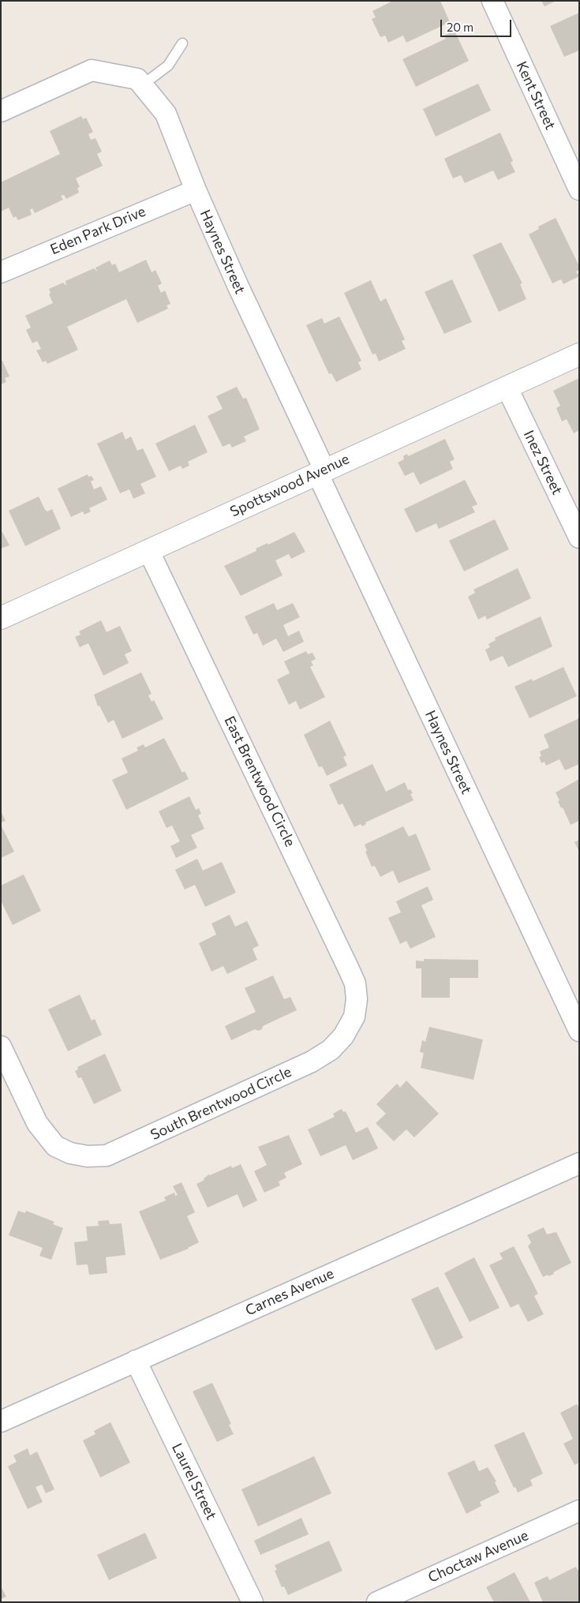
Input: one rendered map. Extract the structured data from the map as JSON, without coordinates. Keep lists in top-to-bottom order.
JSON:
{
  "streets": {
    "street": [
      "Kent Street",
      "Eden Park Drive",
      "Haynes Street",
      "Inez Street",
      "Spottswood Avenue",
      "East Brentwood Circle",
      "South Brentwood Circle",
      "Carnes Avenue",
      "Laurel Street",
      "Choctaw Avenue"
    ]
  },
  "crossings": [
    ["Eden Park Drive", "Haynes Street"],
    ["Haynes Street", "Spottswood Avenue"],
    ["Inez Street", "Spottswood Avenue"],
    ["Spottswood Avenue", "East Brentwood Circle"],
    ["East Brentwood Circle", "South Brentwood Circle"],
    ["Carnes Avenue", "Laurel Street"]
  ],
  "scale_bar": "20 m"
}
